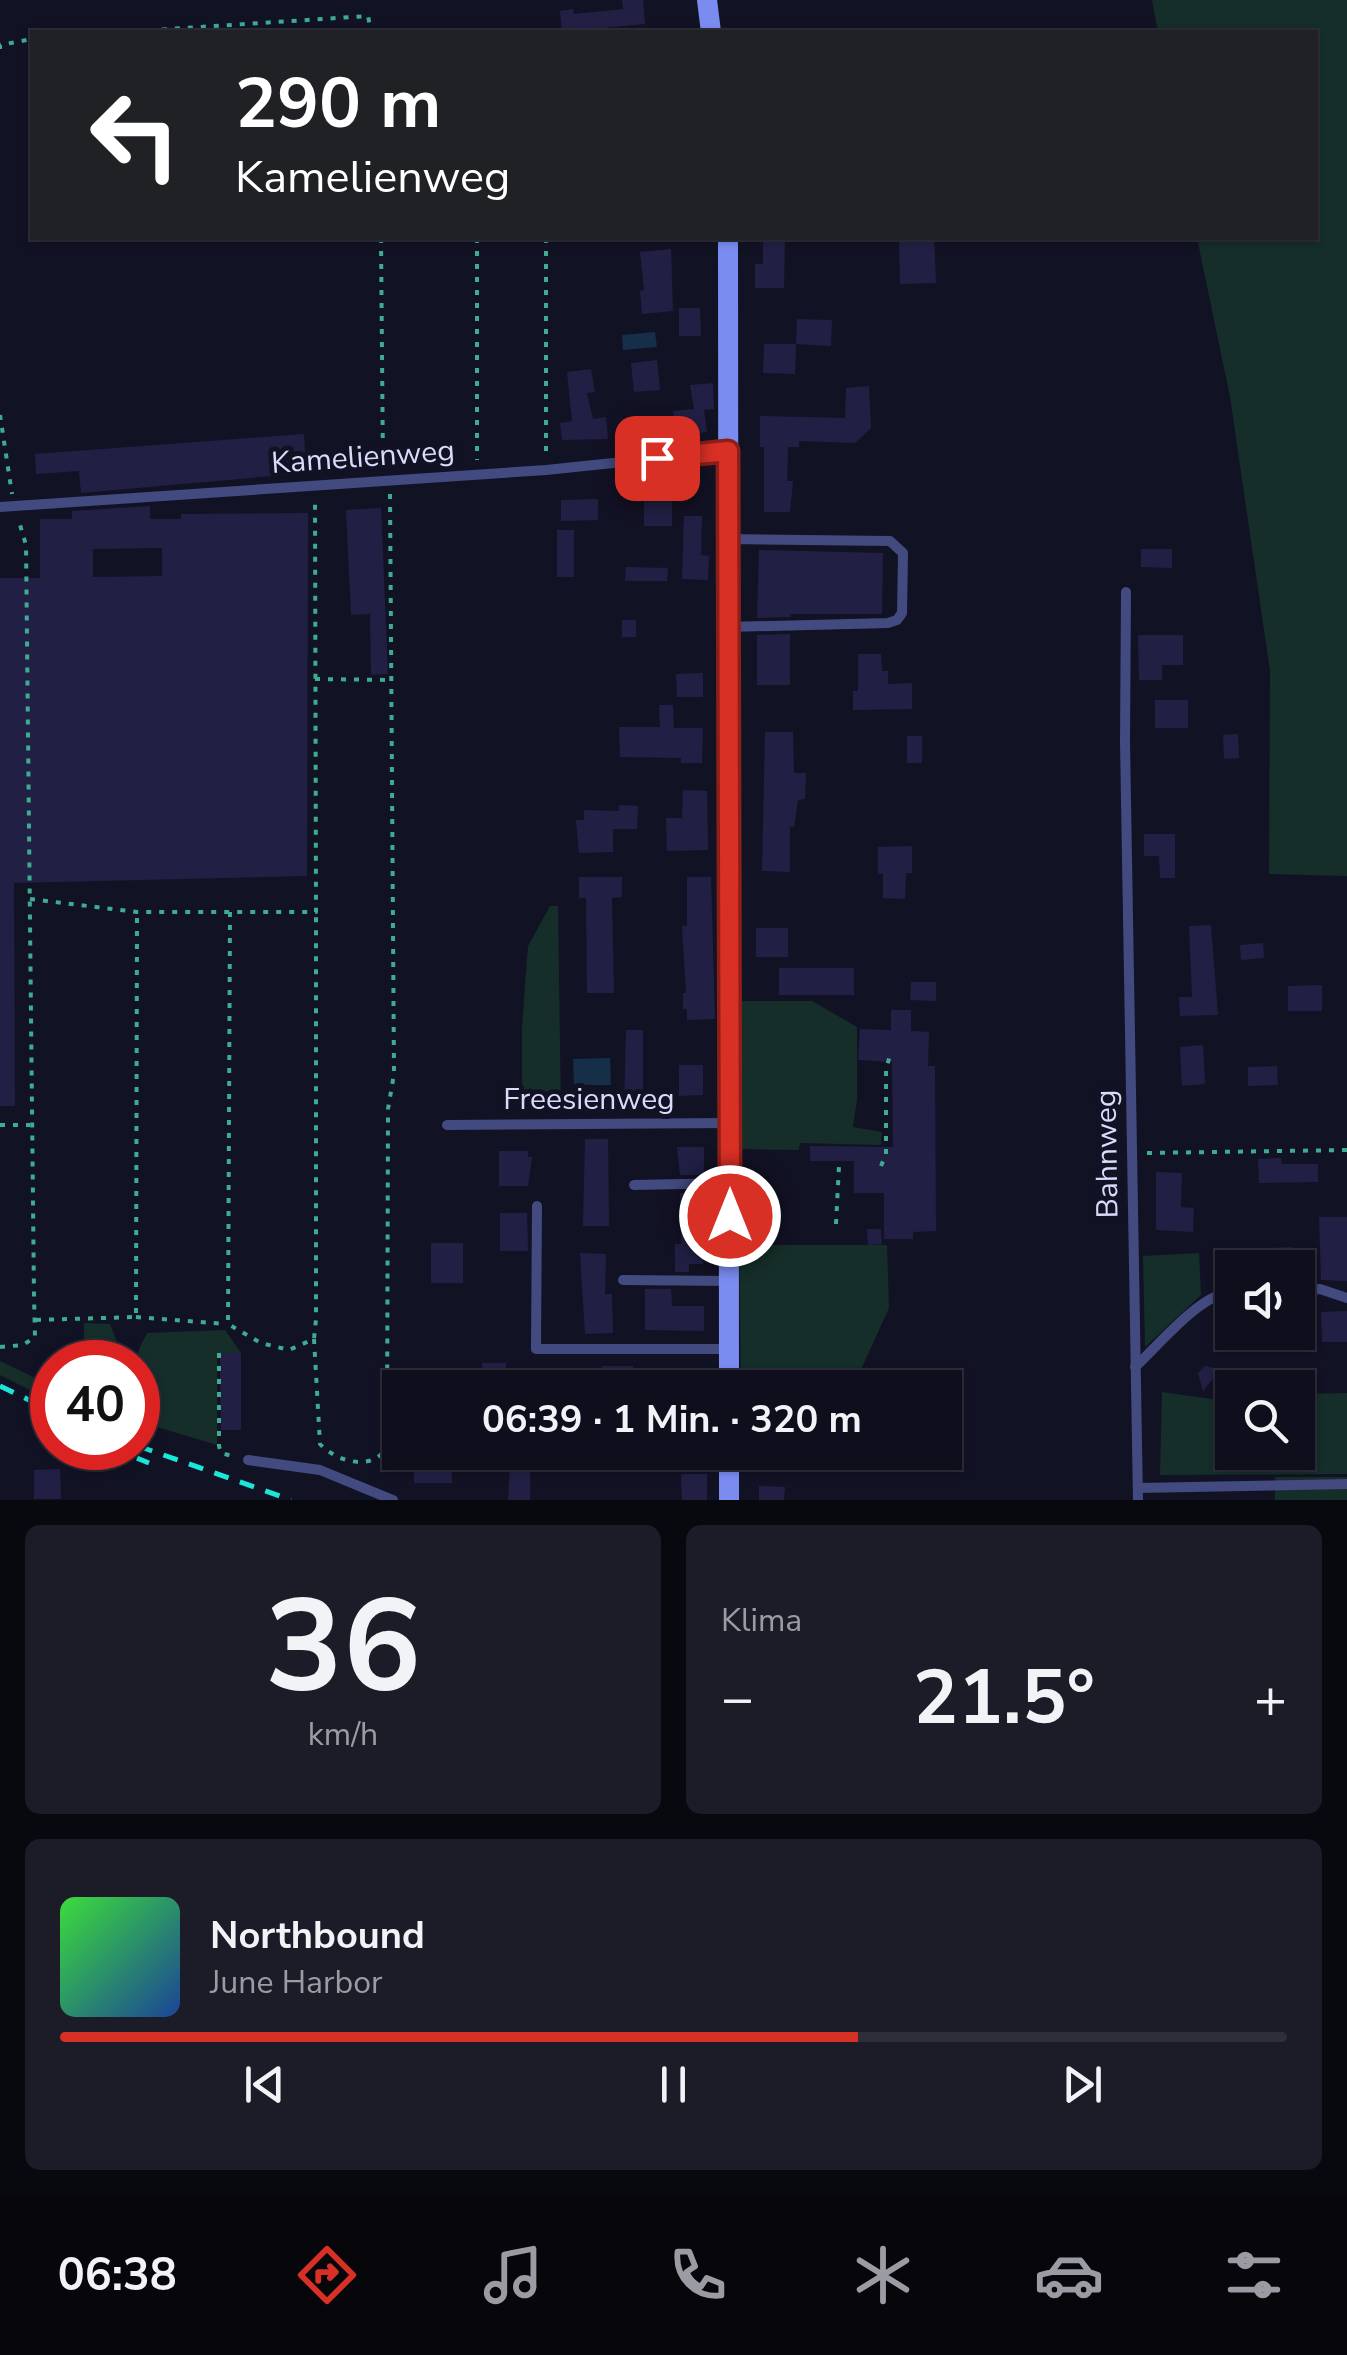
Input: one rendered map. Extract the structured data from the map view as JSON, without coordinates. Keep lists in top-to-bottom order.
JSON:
{
  "streets": {
    "lane": ["Kamelienweg", "Freesienweg", "Bahnweg"]
  },
  "page": {
    "turn": ["290 m", "Kamelienweg"],
    "limit": "40",
    "trip": "06:39 · 1 Min. · 320 m",
    "tile": [
      ["36", "km/h"],
      "Klima"
    ],
    "heat": ["−", "21.5°", "+"],
    "song": ["Northbound", "June Harbor"],
    "tabs": "06:38"
  }
}
